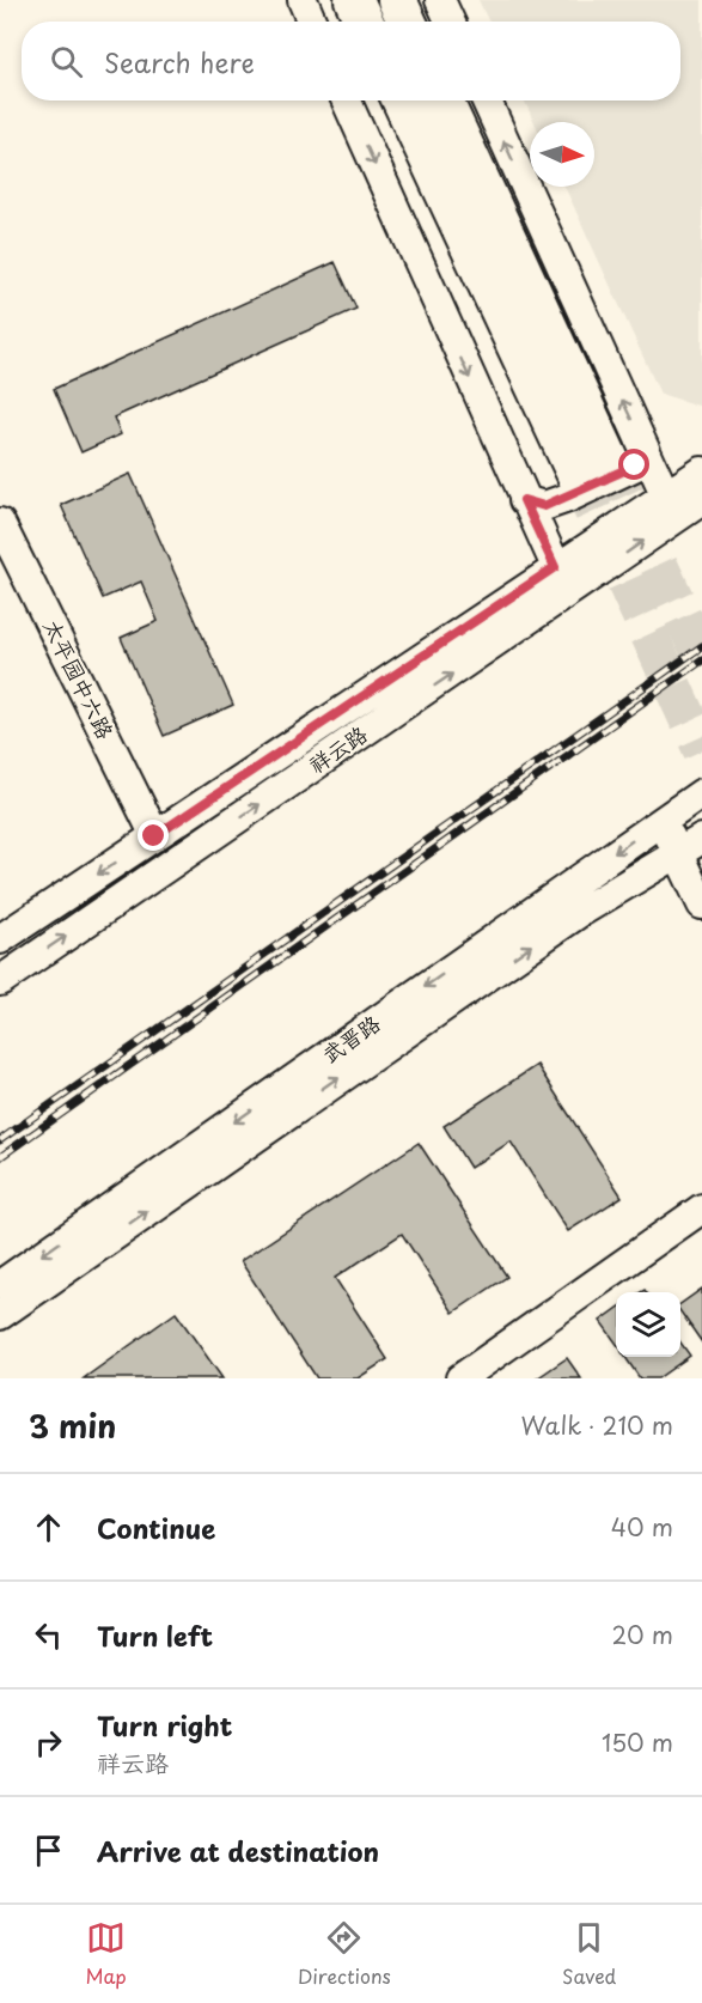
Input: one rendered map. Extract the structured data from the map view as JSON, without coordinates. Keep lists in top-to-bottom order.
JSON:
{
  "streets": {
    "street": ["太平园中六路", "祥云路", "武晋路"]
  },
  "crossings": [
    ["太平园中六路", "祥云路"]
  ],
  "north": "right",
  "page": {
    "search": "Search here",
    "heading": ["3 min", "Walk · 210 m"],
    "list": [
      ["Continue", "40 m"],
      ["Turn left", "20 m"],
      ["Turn right", "祥云路", "150 m"],
      "Arrive at destination"
    ],
    "nav": ["Map", "Directions", "Saved"]
  }
}
